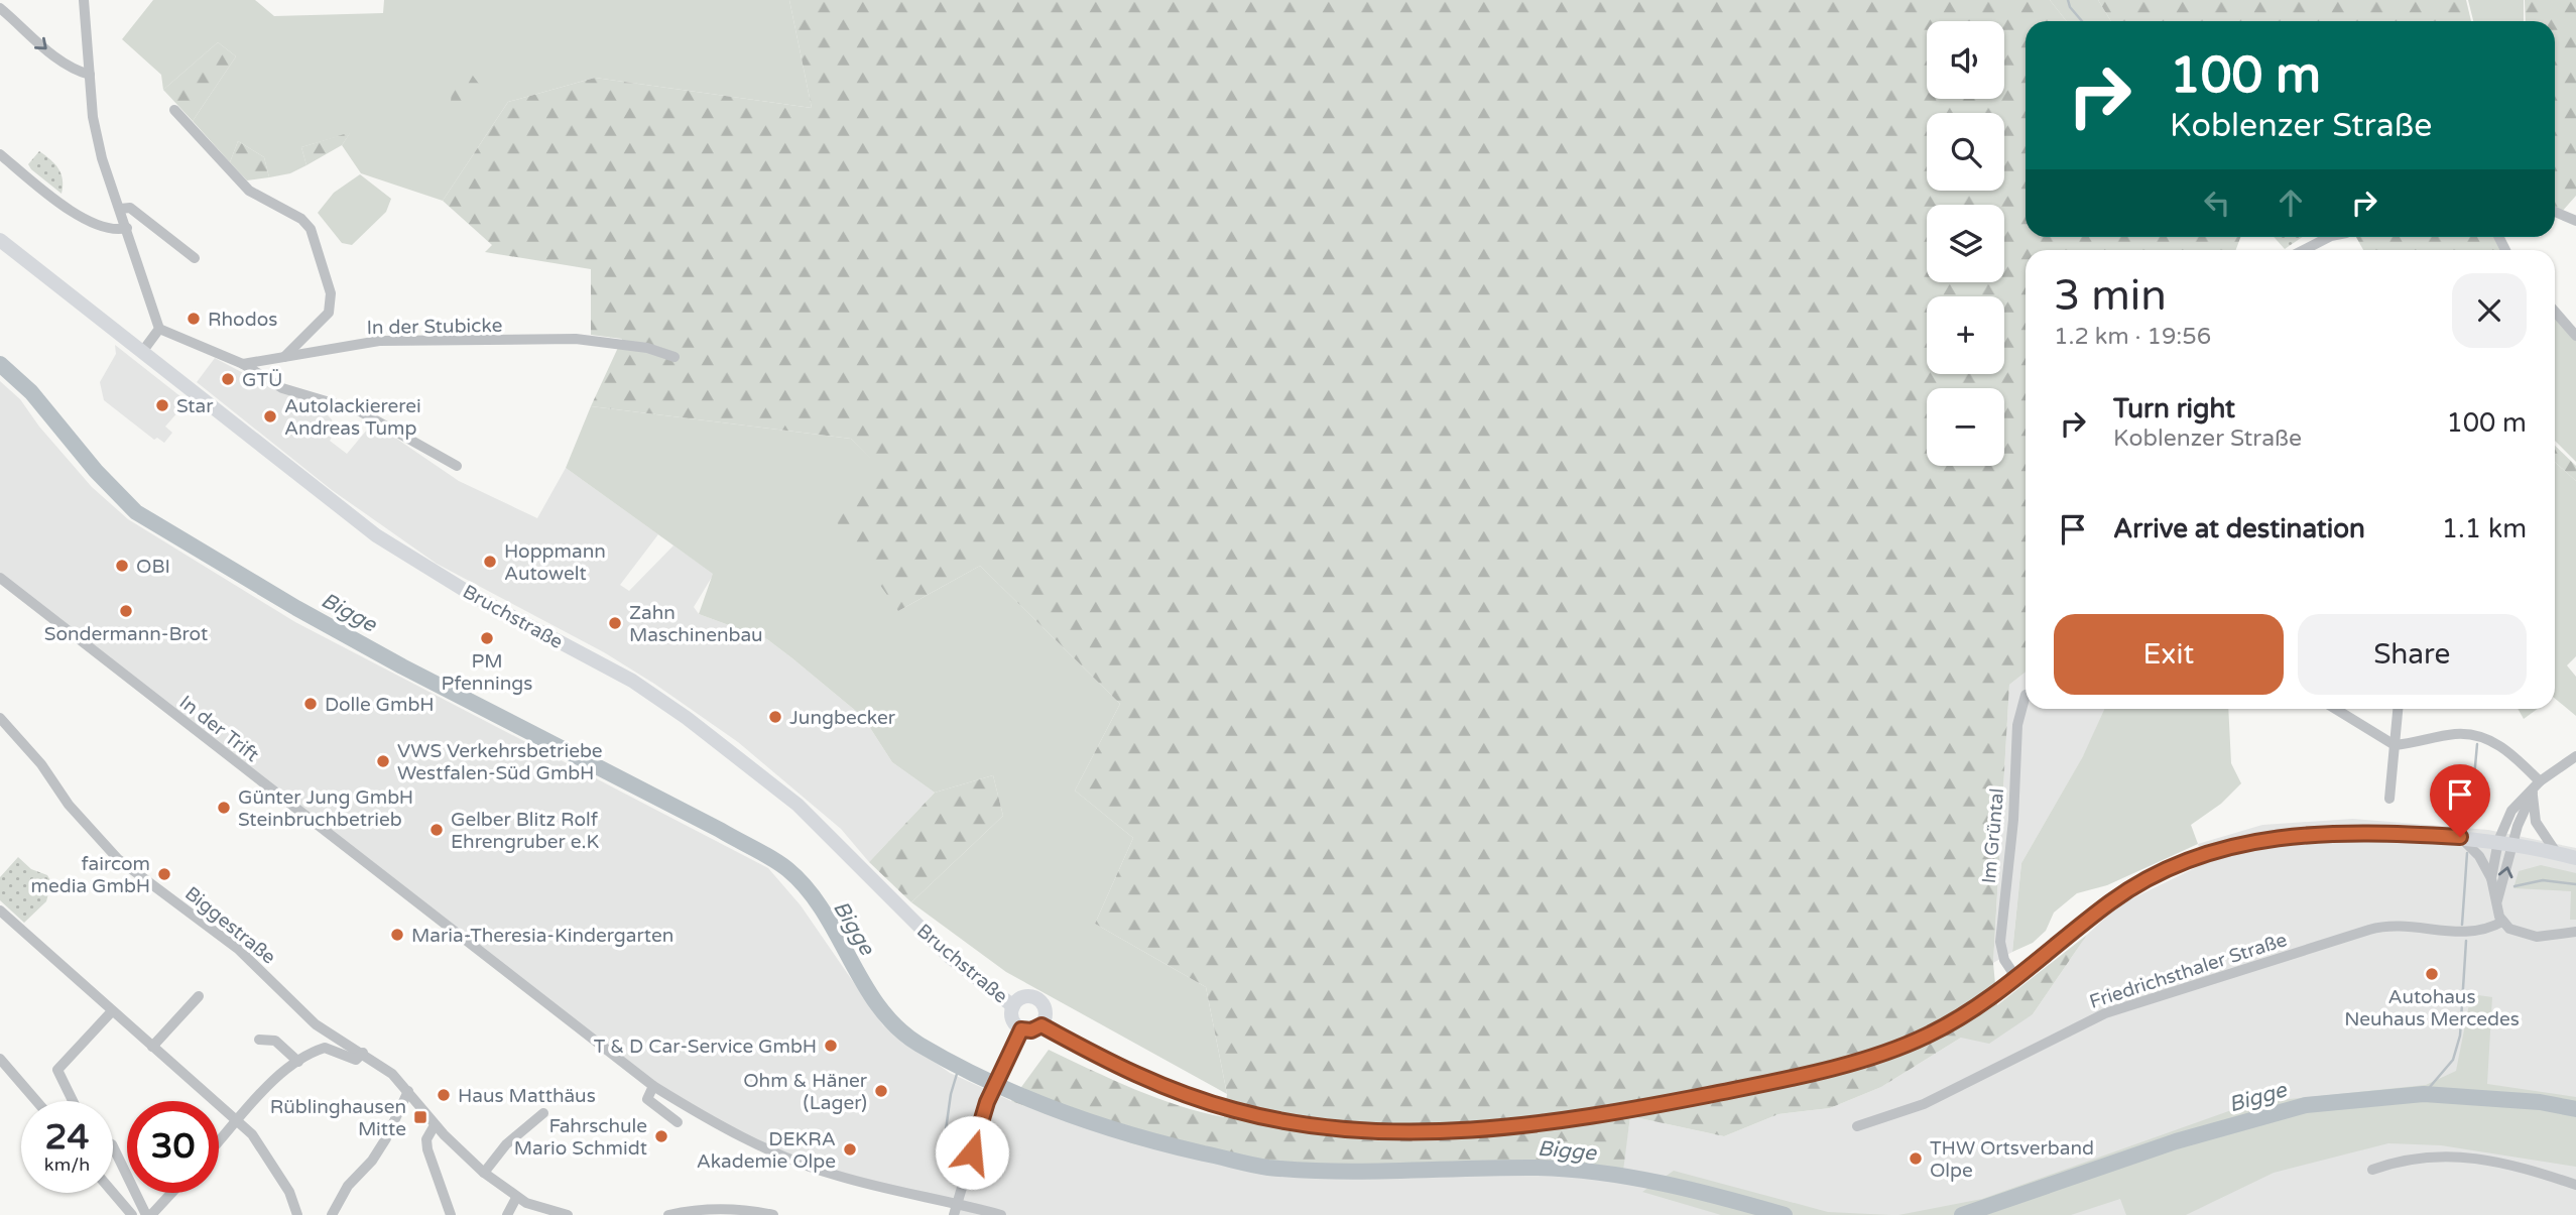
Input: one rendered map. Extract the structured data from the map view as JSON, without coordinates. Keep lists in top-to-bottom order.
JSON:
{
  "streets": {
    "main road": ["Bruchstraße"],
    "street": [
      "In der Stubicke",
      "In der Trift",
      "Im Grüntal",
      "Biggestraße",
      "Friedrichsthaler Straße"
    ]
  },
  "water": ["Bigge"],
  "places": {
    "other": [
      "Rhodos",
      "GTÜ",
      "Star",
      "Autolackiererei Andreas Tump",
      "Hoppmann Autowelt",
      "OBI",
      "Sondermann-Brot",
      "Zahn Maschinenbau",
      "PM Pfennings",
      "Dolle GmbH",
      "Jungbecker",
      "VWS Verkehrsbetriebe Westfalen-Süd GmbH",
      "Günter Jung GmbH Steinbruchbetrieb",
      "Gelber Blitz Rolf Ehrengruber e.K",
      "faircom media GmbH",
      "Maria-Theresia-Kindergarten",
      "Autohaus Neuhaus Mercedes",
      "T & D Car-Service GmbH",
      "Ohm & Häner (Lager)",
      "Haus Matthäus",
      "Fahrschule Mario Schmidt",
      "DEKRA Akademie Olpe",
      "THW Ortsverband Olpe"
    ],
    "transit": ["Rüblinghausen Mitte"]
  },
  "page": {
    "map_buttons": ["+", "−"],
    "turn": ["100 m", "Koblenzer Straße"],
    "heading": ["3 min", "1.2 km · 19:56"],
    "list": [
      {
        "name": "Turn right",
        "note": "Koblenzer Straße",
        "value": "100 m"
      },
      {
        "name": "Arrive at destination",
        "value": "1.1 km"
      }
    ],
    "buttons": ["Exit", "Share"],
    "speed": "24 km/h",
    "limit": "30"
  }
}
